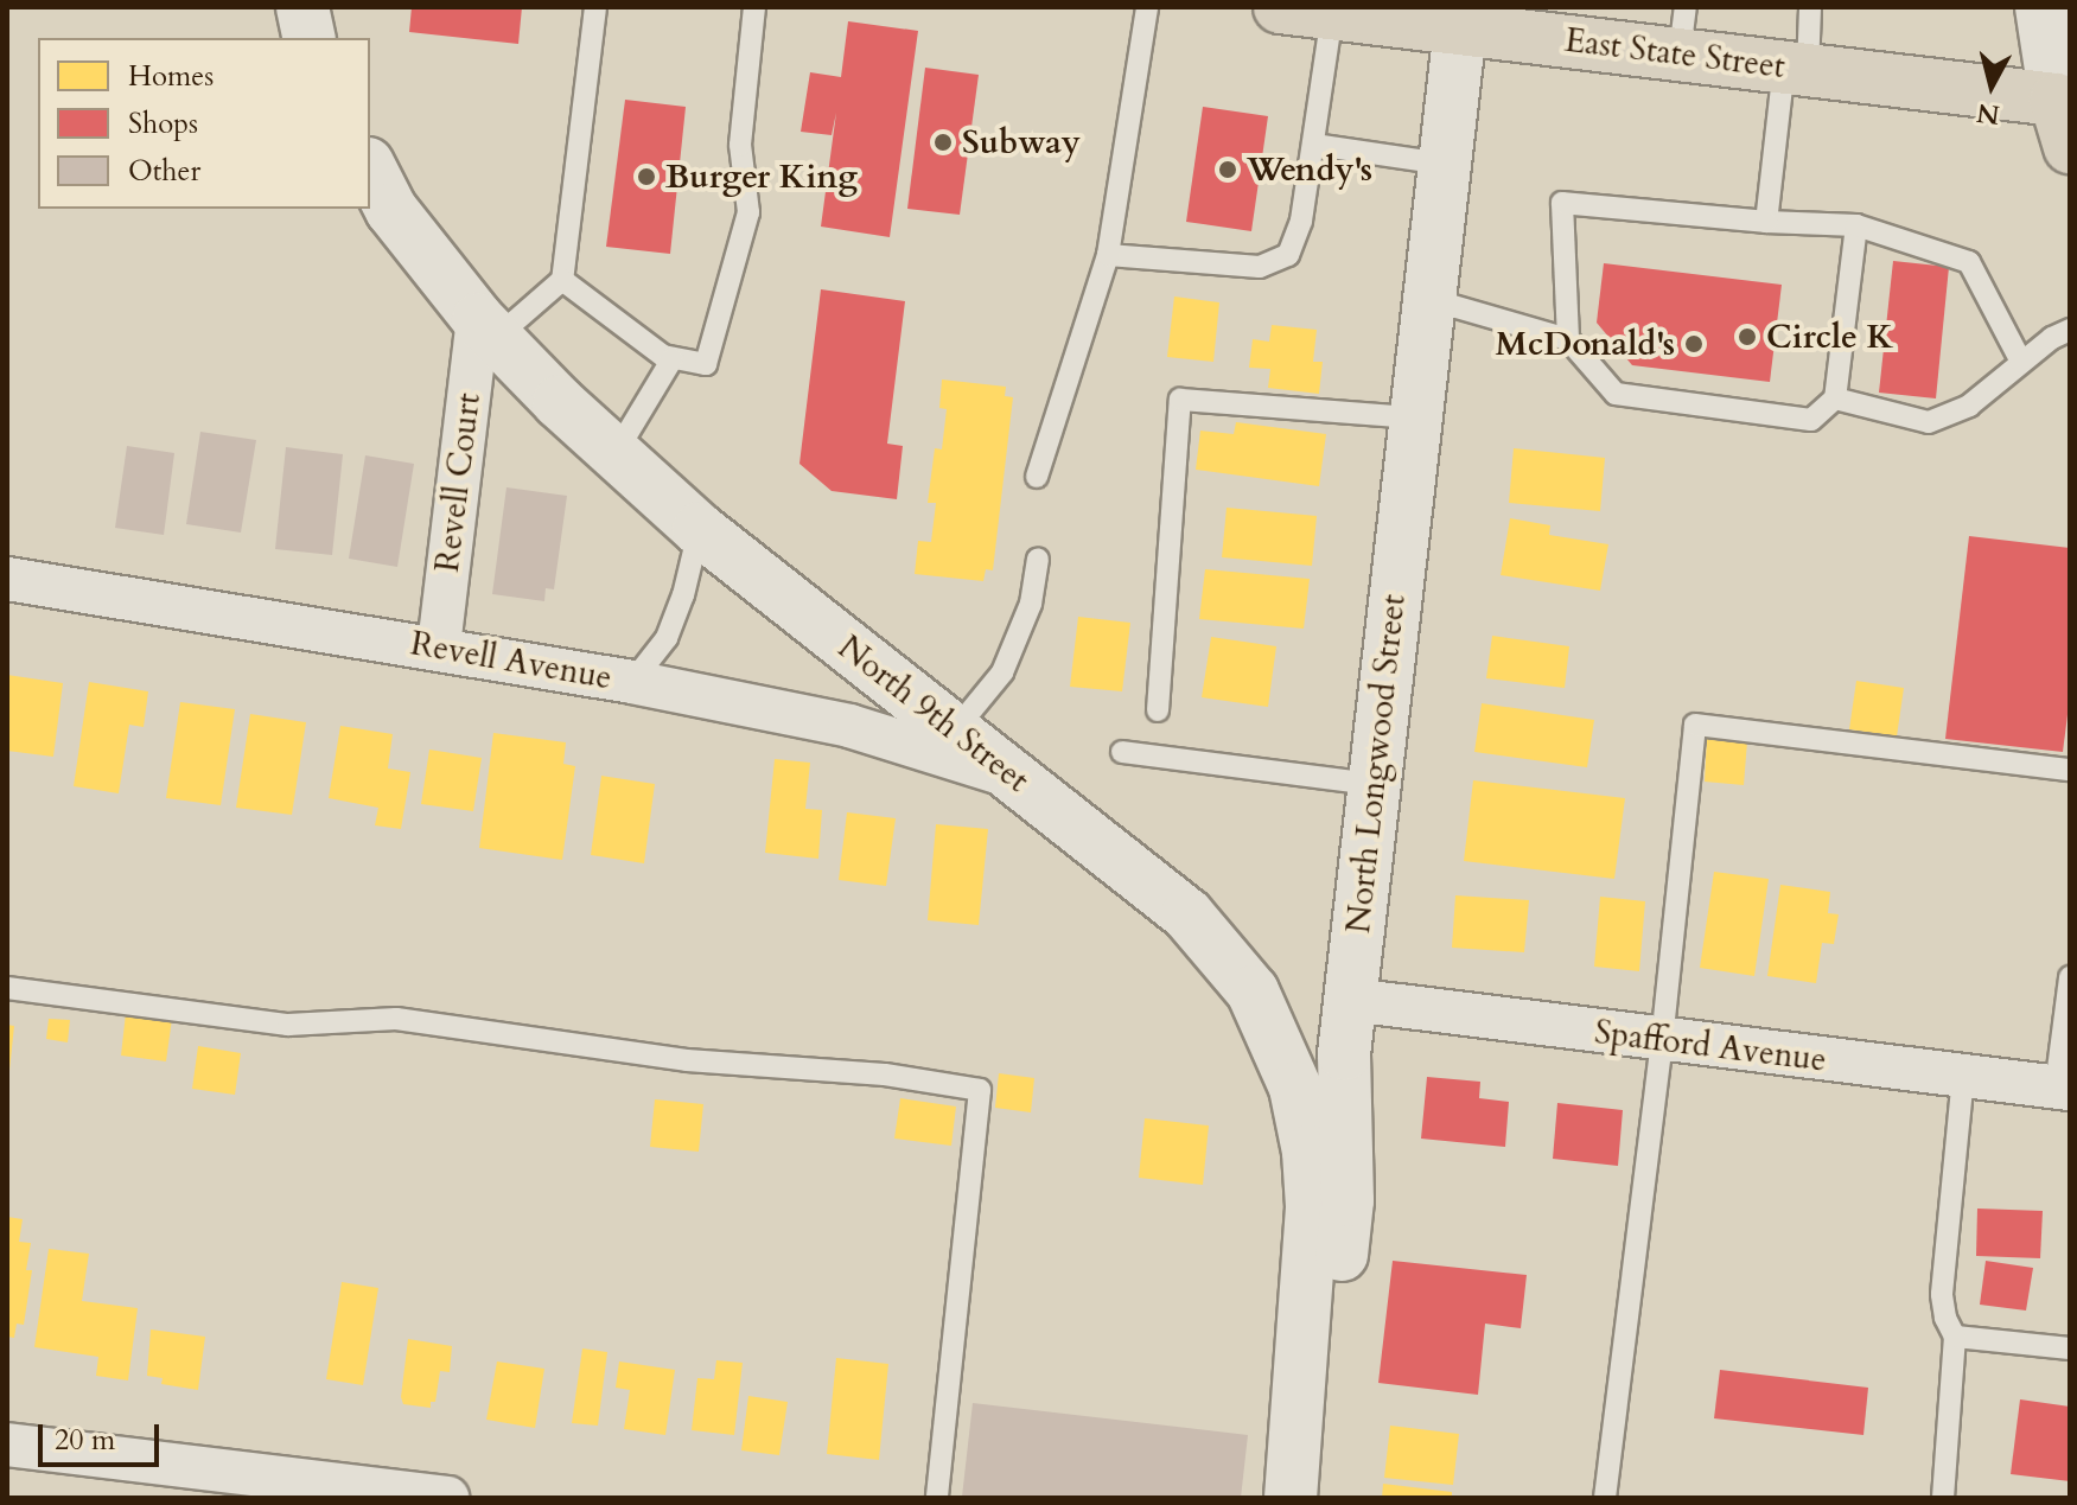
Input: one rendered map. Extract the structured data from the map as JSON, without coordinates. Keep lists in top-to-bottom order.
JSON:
{
  "streets": {
    "main road": ["East State Street", "North 9th Street", "North Longwood Street"],
    "street": ["Revell Court", "Revell Avenue", "Spafford Avenue"]
  },
  "crossings": [
    ["East State Street", "North Longwood Street"],
    ["Revell Court", "Revell Avenue"],
    ["Revell Court", "North 9th Street"],
    ["Revell Avenue", "North 9th Street"],
    ["North 9th Street", "North Longwood Street"],
    ["North Longwood Street", "Spafford Avenue"]
  ],
  "places": [
    "Subway",
    "Wendy's",
    "Burger King",
    "Circle K",
    "McDonald's"
  ],
  "legend": ["Homes", "Shops", "Other"],
  "scale_bar": "20 m",
  "north": "bottom"
}
